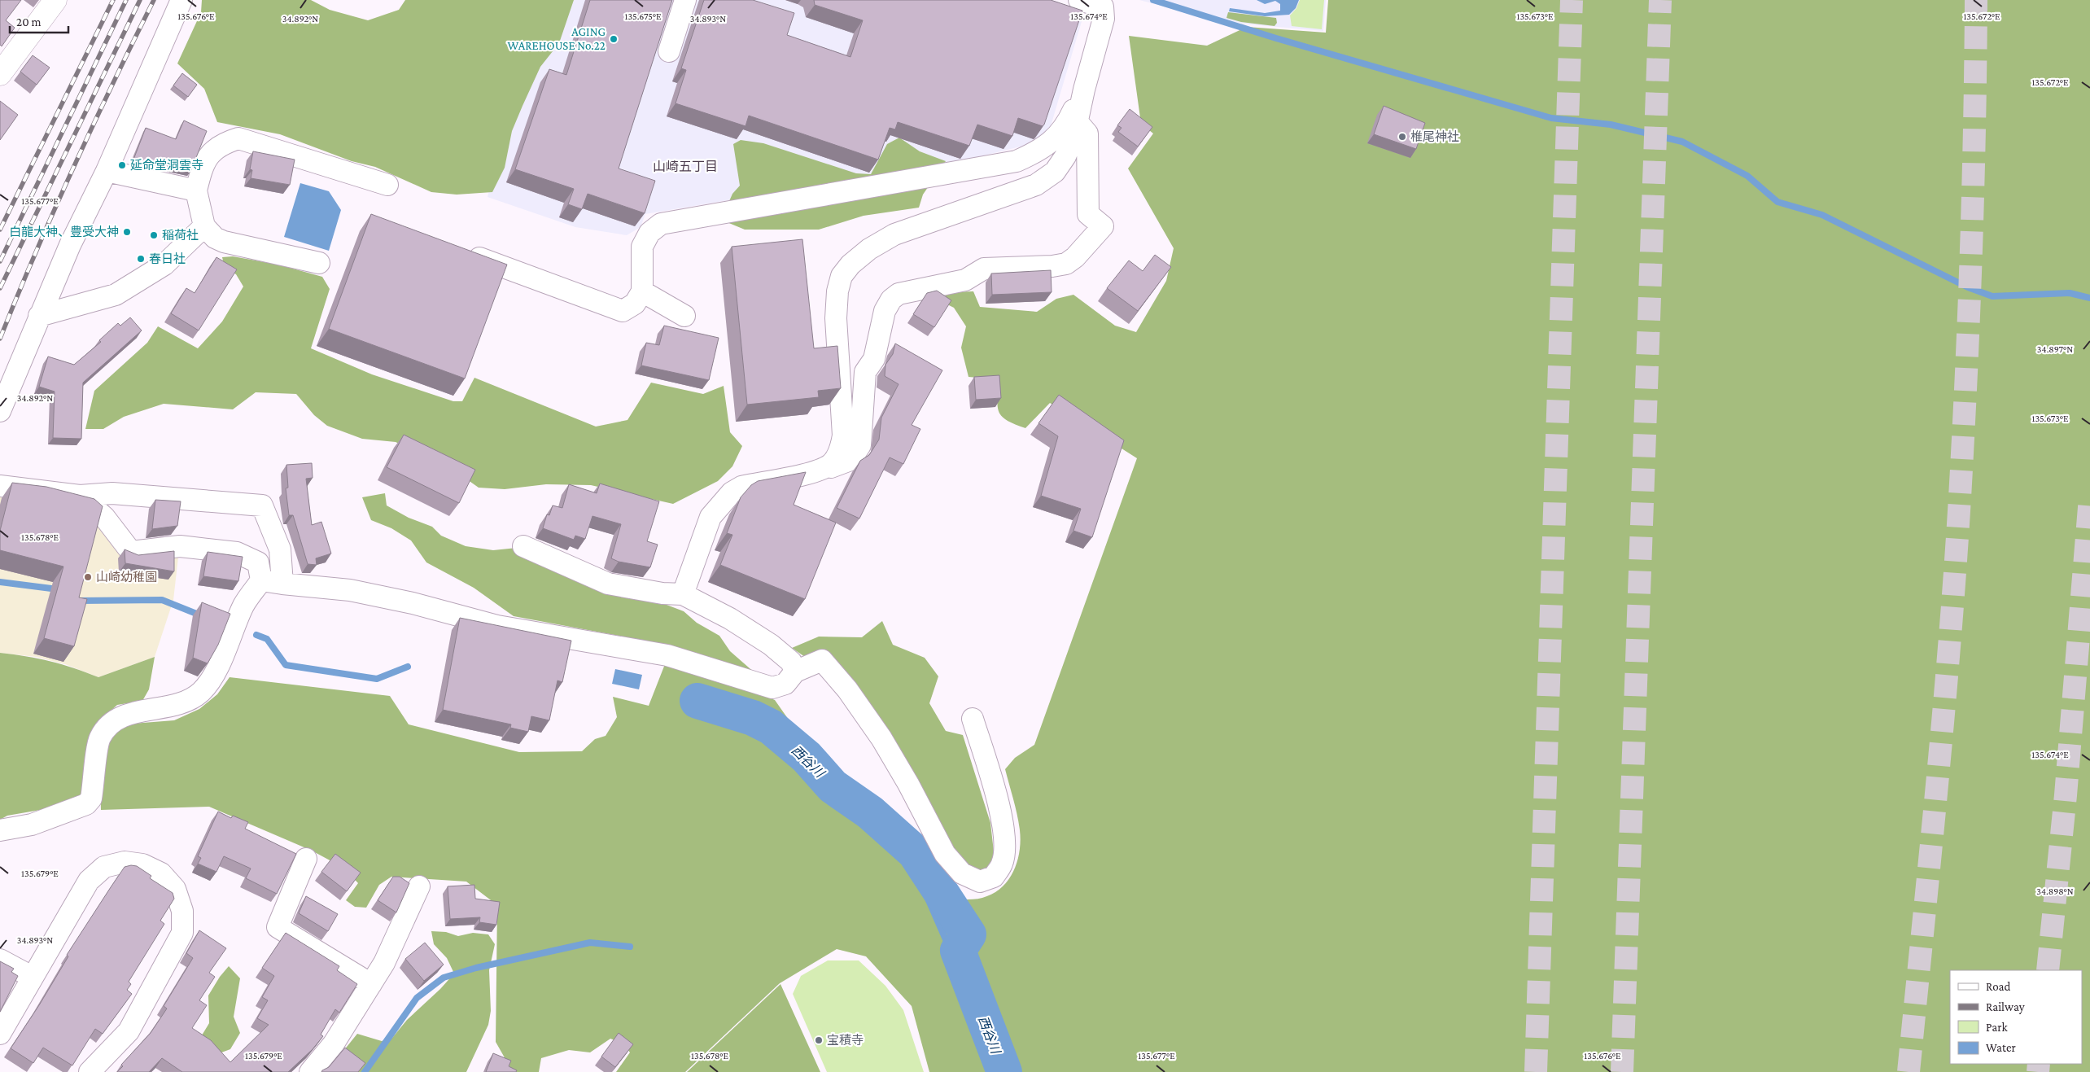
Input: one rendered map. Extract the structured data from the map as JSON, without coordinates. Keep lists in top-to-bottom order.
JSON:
{
  "districts": ["山崎五丁目"],
  "water": ["西谷川"],
  "places": [
    "AGING WAREHOUSE No.22",
    "椎尾神社",
    "延命堂洞雲寺",
    "白龍大神、豊受大神",
    "稲荷社",
    "春日社",
    "山崎幼稚園",
    "宝積寺"
  ],
  "legend": [
    "Road",
    "Railway",
    "Park",
    "Water"
  ],
  "scale_bar": "20 m",
  "coordinates": [
    "135.672°E",
    "135.676°E",
    "135.675°E",
    "135.674°E",
    "135.673°E",
    "34.892°N",
    "34.893°N",
    "135.677°E",
    "34.897°N",
    "135.678°E",
    "135.679°E",
    "34.898°N"
  ]
}
